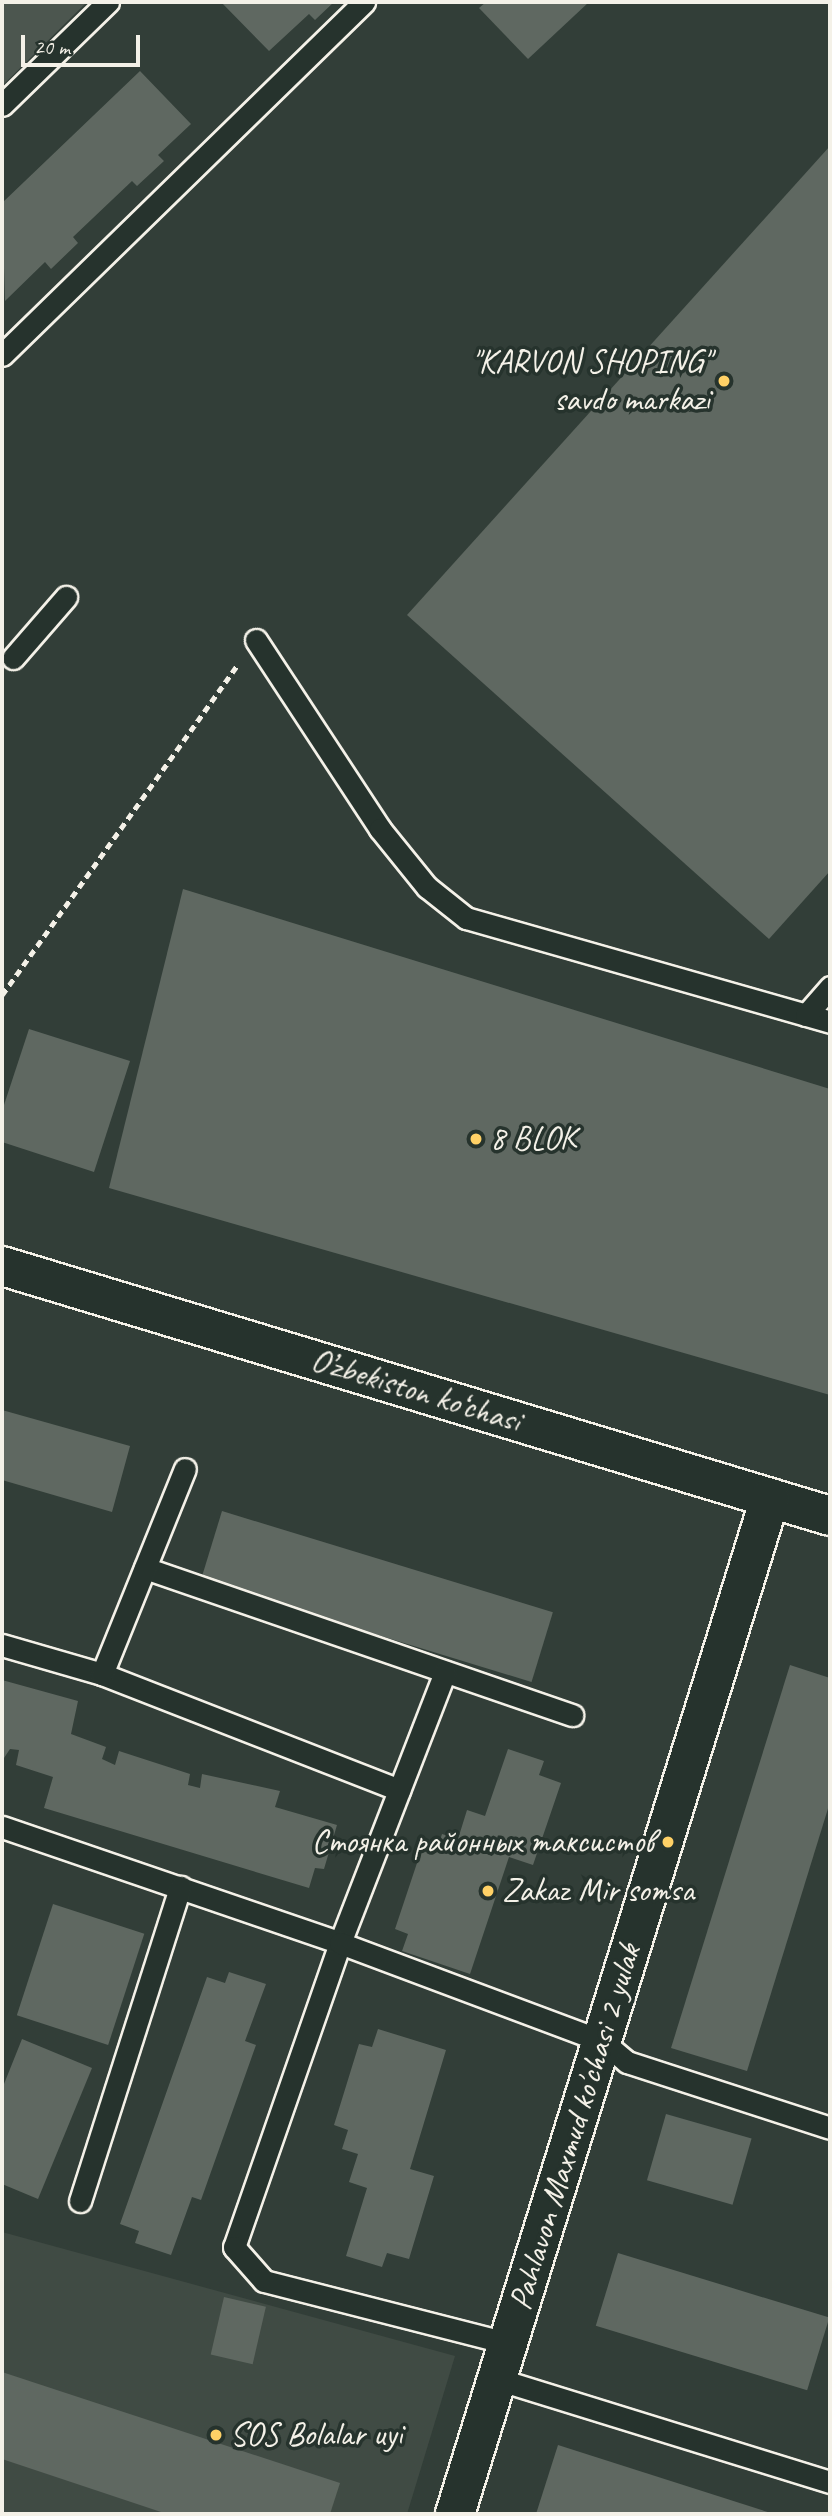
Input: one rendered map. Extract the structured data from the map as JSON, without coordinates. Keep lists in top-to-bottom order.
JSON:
{
  "streets": {
    "street": ["O’zbekiston ko‘chasi", "Pahlavon Maxmud ko'chasi 2 yulak"]
  },
  "crossings": [
    ["O’zbekiston ko‘chasi", "Pahlavon Maxmud ko'chasi 2 yulak"]
  ],
  "places": [
    "\"KARVON SHOPING\" savdo markazi",
    "8 BLOK",
    "Стоянка районных таксистов",
    "Zakaz Mir somsa",
    "SOS Bolalar uyi"
  ],
  "scale_bar": "20 m"
}
